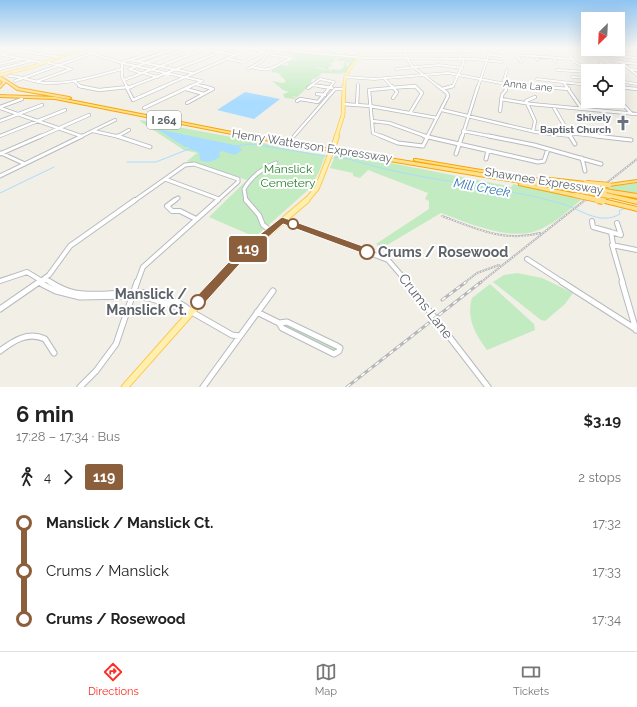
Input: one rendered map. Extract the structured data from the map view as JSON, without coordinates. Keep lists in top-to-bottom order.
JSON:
{
  "streets": {
    "highway": ["I 264", "Henry Watterson Expressway", "Shawnee Expressway"],
    "street": ["Anna Lane", "Crums Lane"]
  },
  "crossings": [
    ["Henry Watterson Expressway", "Shawnee Expressway"]
  ],
  "water": ["Mill Creek"],
  "parks": ["Manslick Cemetery"],
  "places": {
    "church": ["Shively Baptist Church"],
    "other": ["Crums / Rosewood", "Manslick / Manslick Ct."]
  },
  "lines": ["bus line 119"],
  "north": "bottom left",
  "page": {
    "on_map": "119",
    "heading": ["6 min", "17:28 – 17:34 · Bus", "$3.19"],
    "legs": ["4", "119", "2 stops"],
    "list": [
      {
        "name": "Manslick / Manslick Ct.",
        "value": "17:32"
      },
      {
        "name": "Crums / Manslick",
        "value": "17:33"
      },
      {
        "name": "Crums / Rosewood",
        "value": "17:34"
      }
    ],
    "tabs": ["Directions", "Map", "Tickets"]
  }
}
